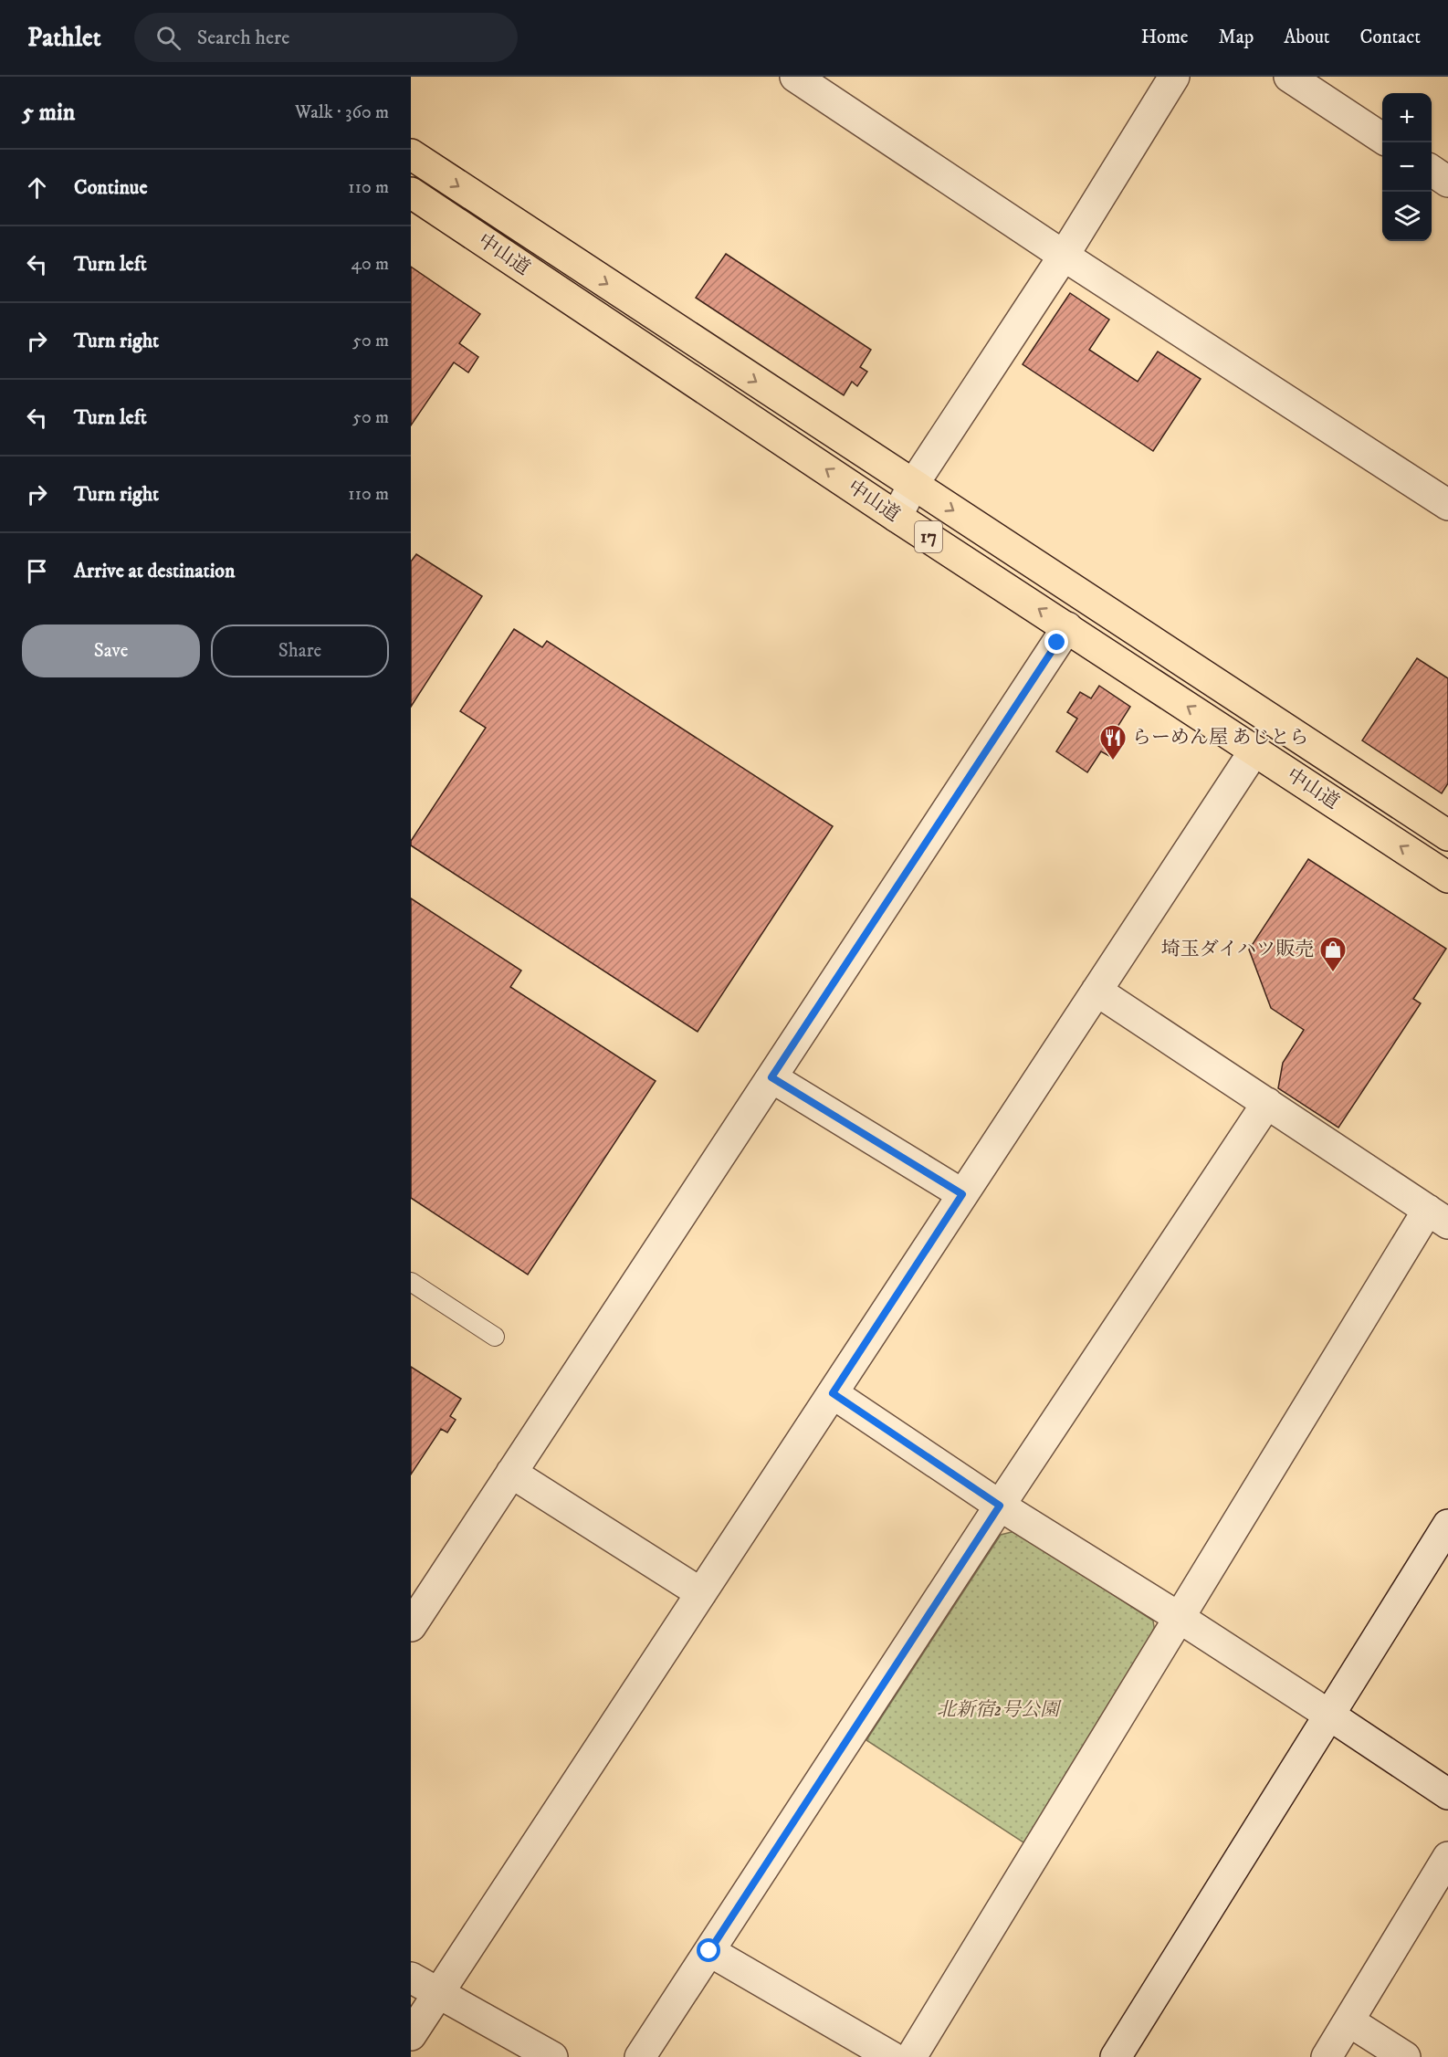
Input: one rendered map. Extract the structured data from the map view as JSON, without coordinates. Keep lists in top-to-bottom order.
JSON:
{
  "streets": {
    "highway": ["中山道", "17"]
  },
  "parks": ["北新宿2号公園"],
  "places": {
    "restaurant": ["らーめん屋 あじとら"],
    "shop": ["埼玉ダイハツ販売"]
  },
  "page": {
    "header": "Pathlet",
    "search": "Search here",
    "nav": [
      "Home",
      "Map",
      "About",
      "Contact"
    ],
    "heading": ["5 min", "Walk · 360 m"],
    "map_buttons": ["+", "−"],
    "list": [
      ["Continue", "110 m"],
      ["Turn left", "40 m"],
      ["Turn right", "50 m"],
      ["Turn left", "50 m"],
      ["Turn right", "110 m"],
      "Arrive at destination"
    ],
    "buttons": ["Save", "Share"]
  }
}
